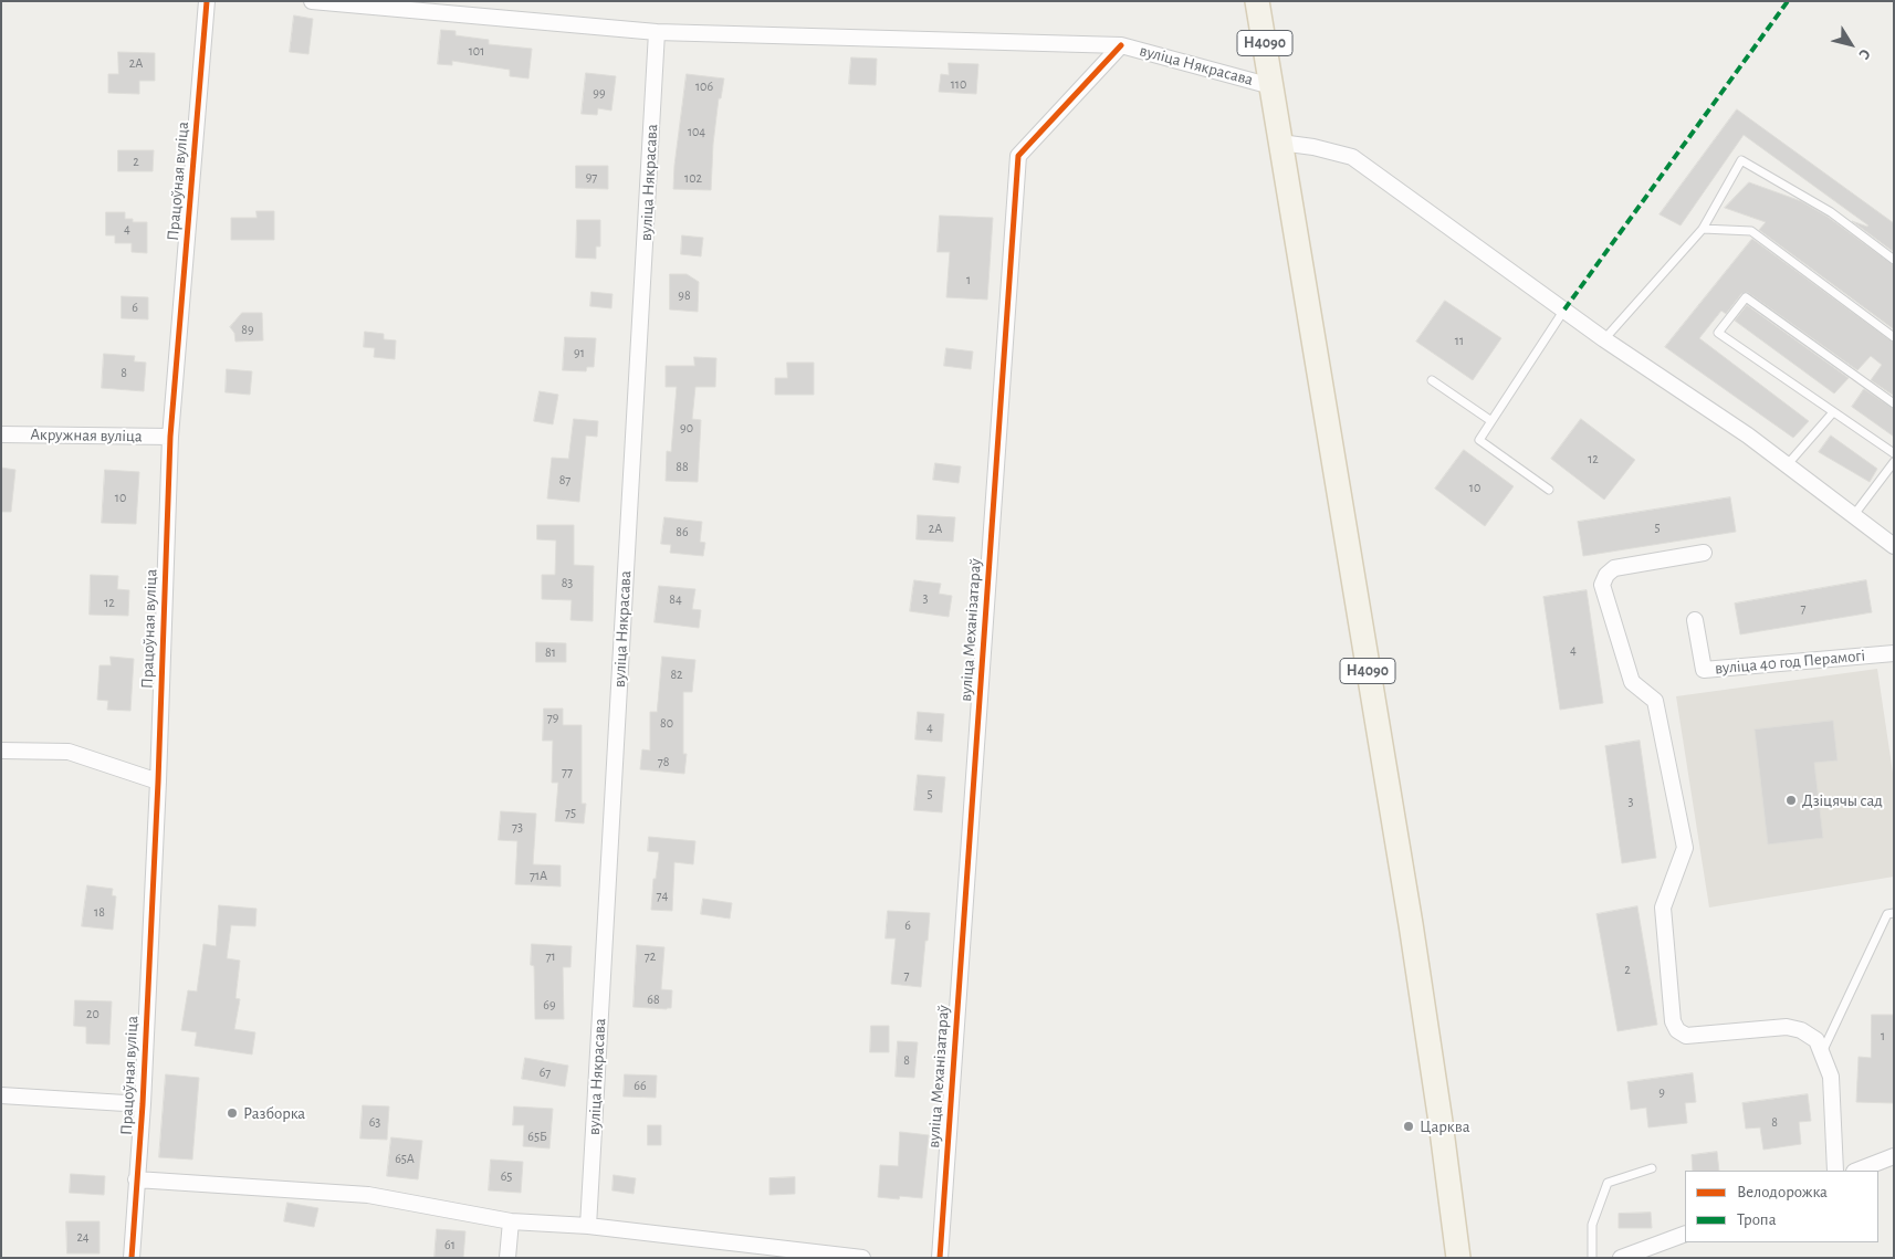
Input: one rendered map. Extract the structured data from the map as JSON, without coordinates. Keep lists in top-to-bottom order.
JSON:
{
  "streets": {
    "main road": ["Н4090"],
    "street": [
      "вуліца Някрасава",
      "Працоўная вуліца",
      "Акружная вуліца",
      "вуліца Механізатараў",
      "вуліца 40 год Перамогі"
    ]
  },
  "crossings": [
    ["Н4090", "вуліца Някрасава"],
    ["вуліца Някрасава", "вуліца Механізатараў"],
    ["Працоўная вуліца", "Акружная вуліца"]
  ],
  "places": ["Дзіцячы сад", "Разборка", "Царква"],
  "house_numbers": [
    "101",
    "2А",
    "110",
    "106",
    "99",
    "104",
    "2",
    "97",
    "102",
    "4",
    "1",
    "98",
    "6",
    "89",
    "11",
    "91",
    "8",
    "90",
    "12",
    "88",
    "87",
    "10",
    "10",
    "5",
    "2А",
    "86",
    "83",
    "3",
    "84",
    "12",
    "7",
    "4",
    "81",
    "82",
    "79",
    "80",
    "4",
    "78",
    "77",
    "5",
    "3",
    "75",
    "73",
    "71А",
    "74",
    "18",
    "6",
    "71",
    "72",
    "2",
    "7",
    "68",
    "69",
    "20",
    "1",
    "8",
    "67",
    "66",
    "9",
    "63",
    "8",
    "65Б",
    "65А",
    "65",
    "24",
    "61"
  ],
  "legend": ["Велодорожка", "Тропа"],
  "north": "bottom right"
}
